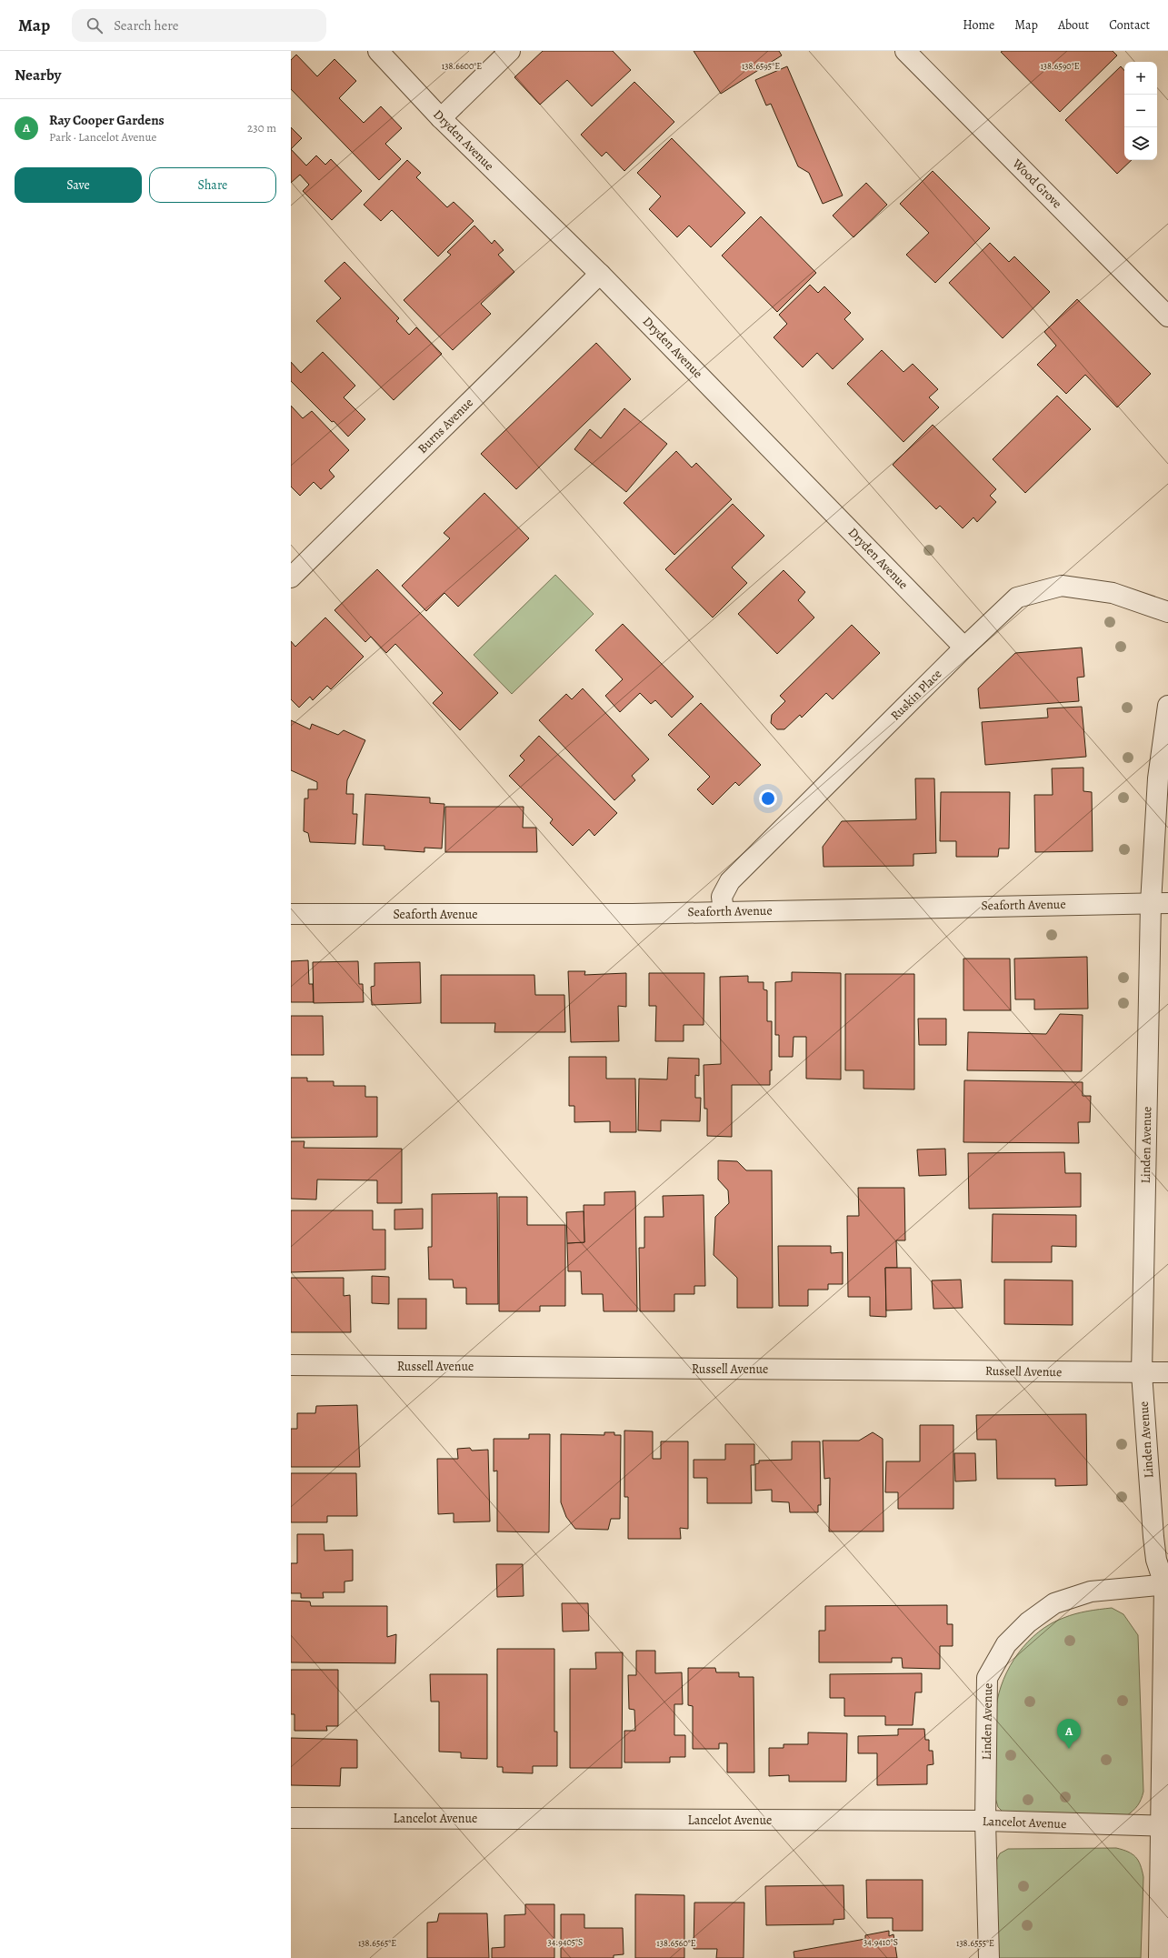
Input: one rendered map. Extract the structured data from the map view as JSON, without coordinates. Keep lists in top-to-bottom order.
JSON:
{
  "streets": {
    "street": [
      "Dryden Avenue",
      "Wood Grove",
      "Burns Avenue",
      "Ruskin Place",
      "Seaforth Avenue",
      "Linden Avenue",
      "Russell Avenue",
      "Lancelot Avenue"
    ]
  },
  "crossings": [
    ["Dryden Avenue", "Burns Avenue"],
    ["Dryden Avenue", "Ruskin Place"],
    ["Ruskin Place", "Seaforth Avenue"],
    ["Seaforth Avenue", "Linden Avenue"],
    ["Linden Avenue", "Russell Avenue"],
    ["Linden Avenue", "Lancelot Avenue"]
  ],
  "page": {
    "header": "Map",
    "search": "Search here",
    "nav": [
      "Home",
      "Map",
      "About",
      "Contact"
    ],
    "heading": "Nearby",
    "map_buttons": ["+", "−"],
    "list": [
      {
        "mark": "A",
        "name": "Ray Cooper Gardens",
        "note": "Park · Lancelot Avenue",
        "value": "230 m"
      }
    ],
    "buttons": ["Save", "Share"],
    "pins": "A"
  },
  "coordinates": [
    "138.6600°E",
    "138.6595°E",
    "138.6590°E",
    "34.9405°S",
    "34.9410°S",
    "138.6565°E",
    "138.6560°E",
    "138.6555°E"
  ]
}
